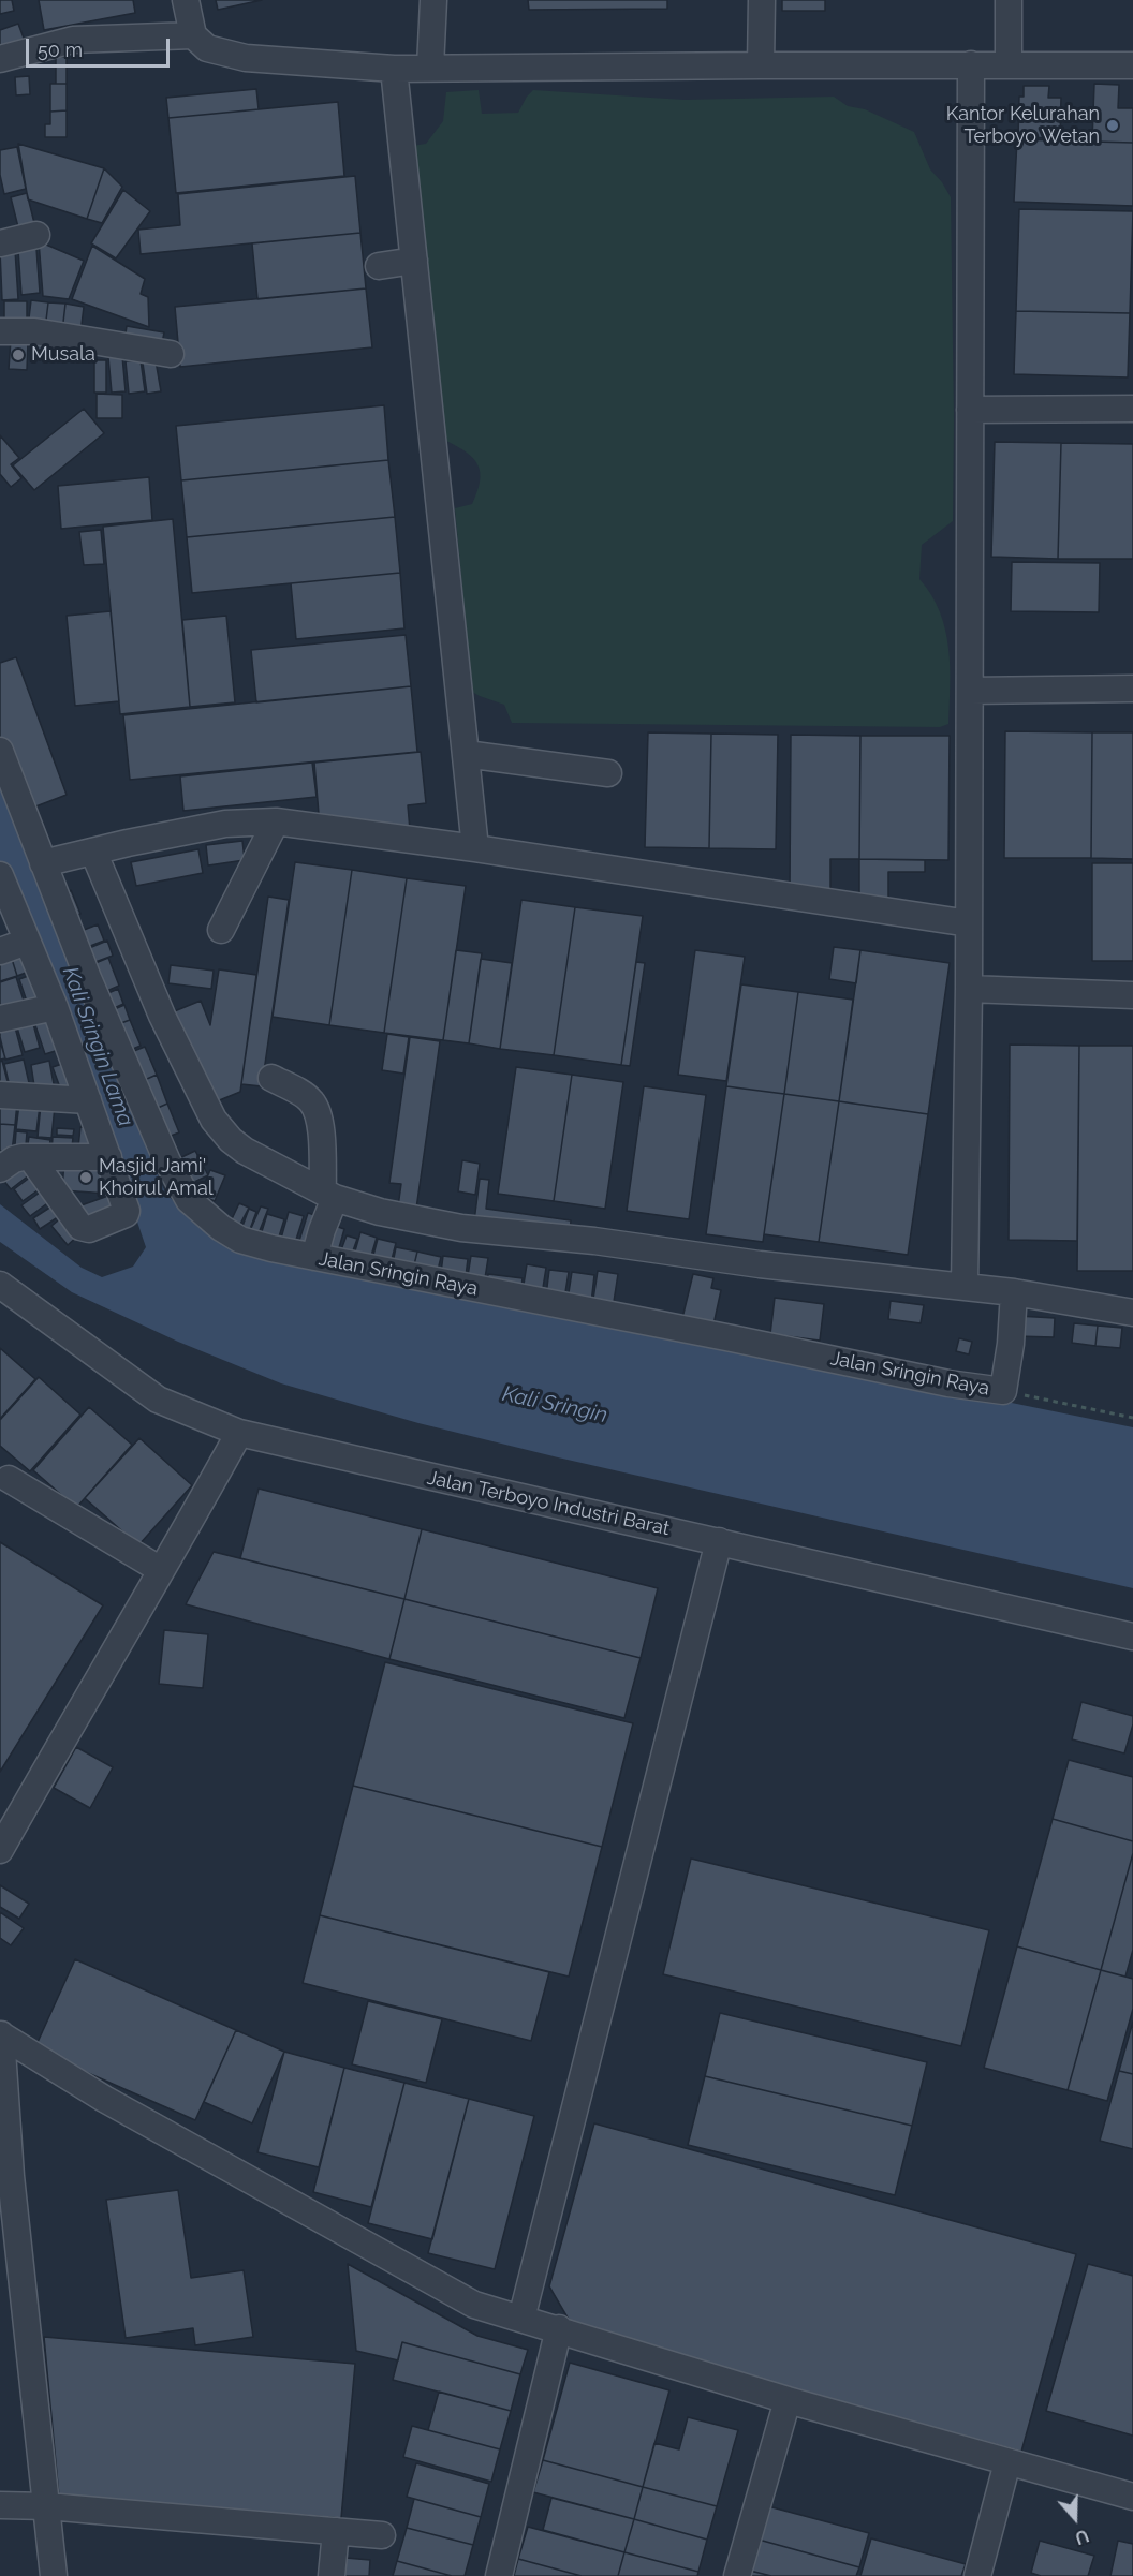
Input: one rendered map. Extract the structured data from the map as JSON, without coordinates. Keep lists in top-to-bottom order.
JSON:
{
  "streets": {
    "street": ["Jalan Sringin Raya", "Jalan Terboyo Industri Barat"]
  },
  "water": ["Kali Sringin Lama", "Kali Sringin"],
  "places": ["Kantor Kelurahan Terboyo Wetan", "Musala", "Masjid Jami' Khoirul Amal"],
  "scale_bar": "50 m",
  "north": "bottom"
}
